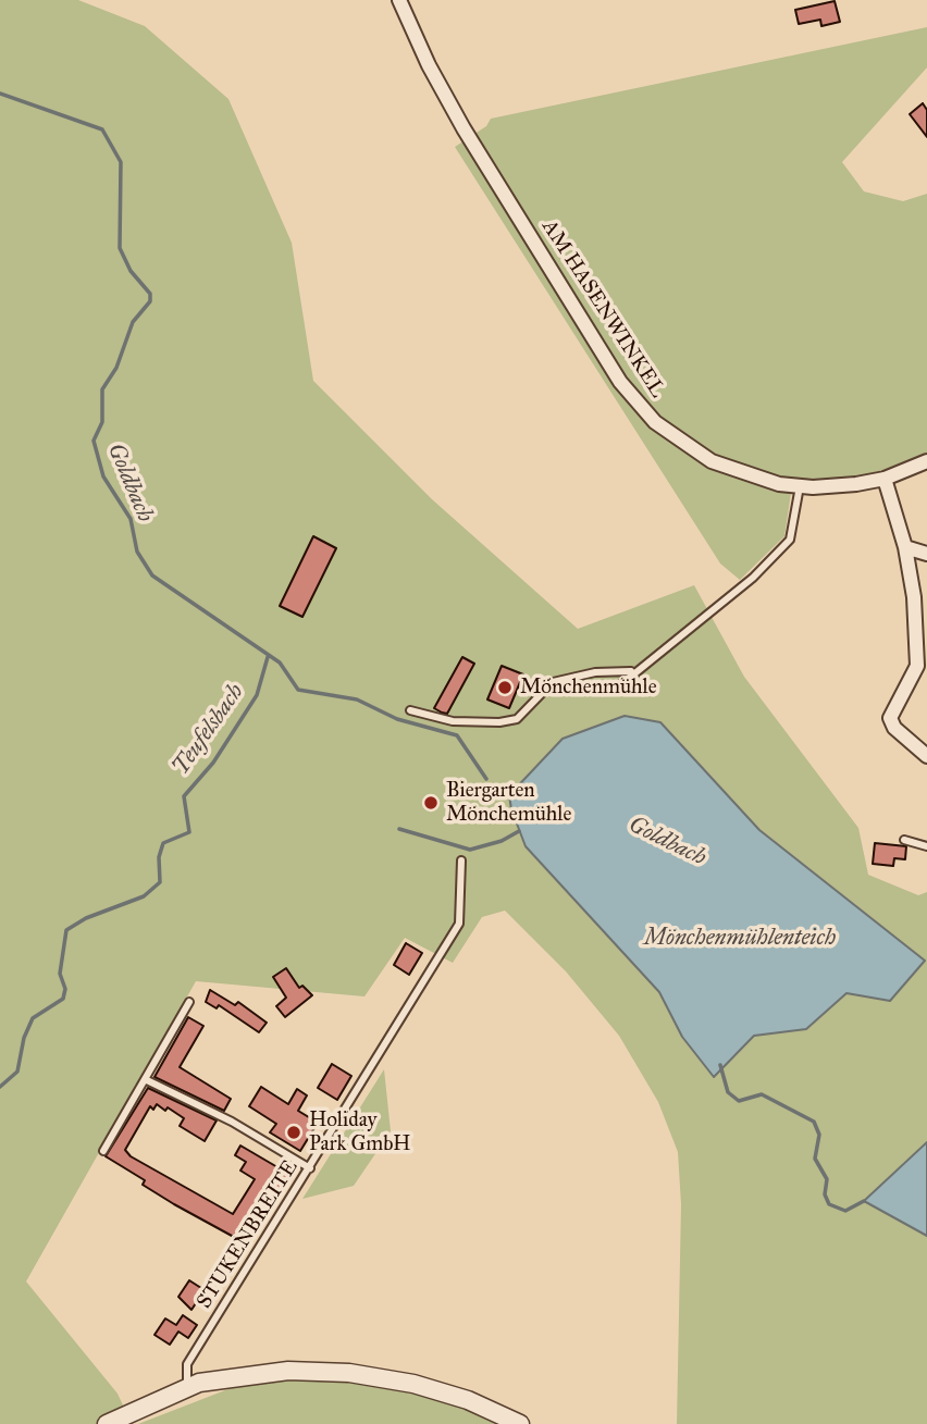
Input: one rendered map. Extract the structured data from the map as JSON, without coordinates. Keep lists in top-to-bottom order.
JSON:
{
  "streets": {
    "street": ["AM HASENWINKEL"],
    "lane": ["STUKENBREITE"]
  },
  "water": ["Goldbach", "Teufelsbach", "Mönchenmühlenteich"],
  "places": ["Mönchenmühle", "Biergarten Mönchemühle", "Holiday Park GmbH"]
}
